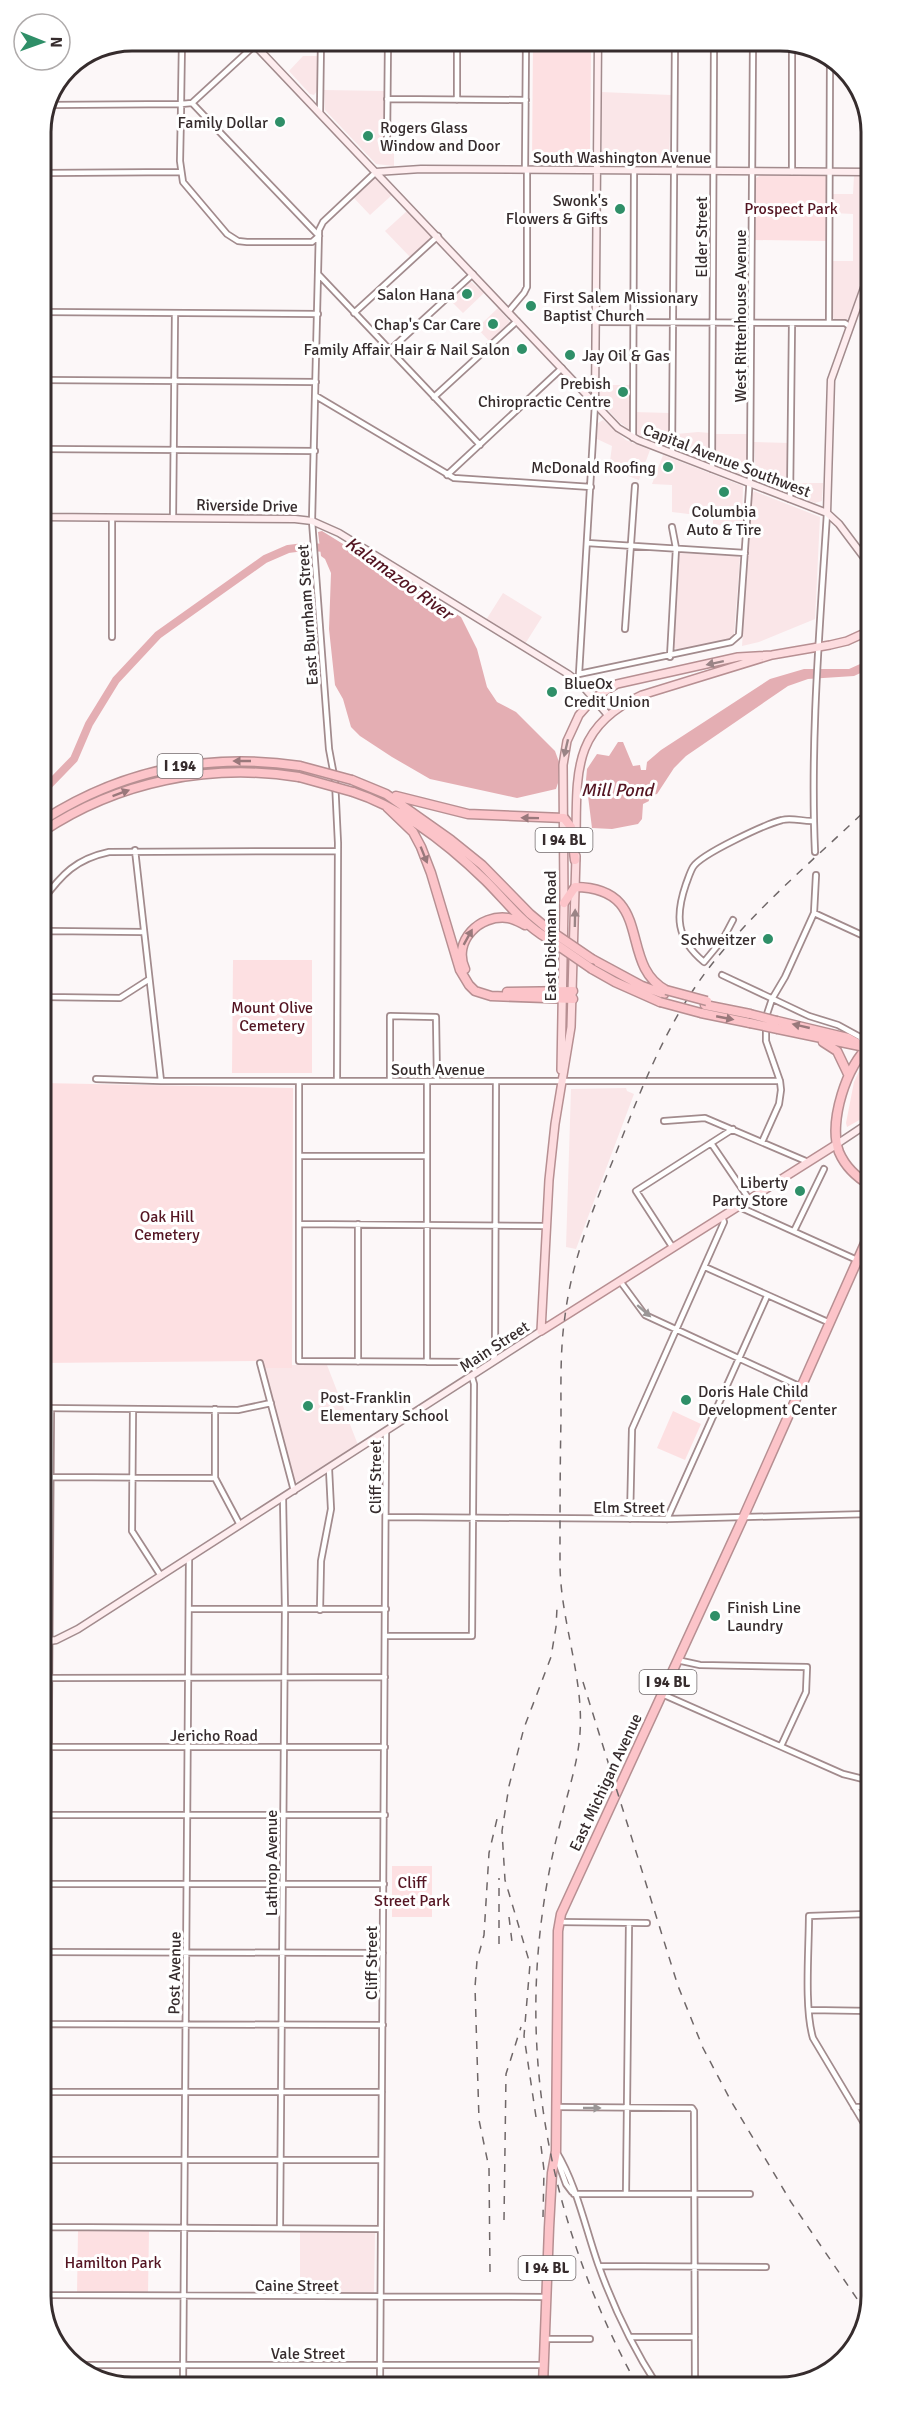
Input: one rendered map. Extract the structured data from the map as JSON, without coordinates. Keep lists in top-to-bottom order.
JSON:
{
  "streets": {
    "highway": ["I 194", "I 94 BL", "East Michigan Avenue"],
    "main road": ["East Dickman Road", "Main Street"],
    "street": [
      "South Washington Avenue",
      "Elder Street",
      "West Rittenhouse Avenue",
      "Capital Avenue Southwest",
      "Riverside Drive",
      "East Burnham Street",
      "South Avenue",
      "Cliff Street",
      "Elm Street",
      "Jericho Road",
      "Lathrop Avenue",
      "Post Avenue",
      "Caine Street",
      "Vale Street"
    ]
  },
  "crossings": [
    ["South Washington Avenue", "Elder Street"],
    ["South Washington Avenue", "West Rittenhouse Avenue"],
    ["South Washington Avenue", "Capital Avenue Southwest"],
    ["Elder Street", "Capital Avenue Southwest"],
    ["West Rittenhouse Avenue", "Capital Avenue Southwest"],
    ["Riverside Drive", "East Burnham Street"],
    ["Riverside Drive", "East Dickman Road"],
    ["East Burnham Street", "South Avenue"],
    ["East Dickman Road", "South Avenue"],
    ["East Dickman Road", "Main Street"],
    ["Main Street", "Cliff Street"],
    ["Main Street", "Lathrop Avenue"],
    ["Main Street", "Post Avenue"],
    ["Cliff Street", "Elm Street"],
    ["Cliff Street", "Jericho Road"],
    ["Cliff Street", "Caine Street"],
    ["Cliff Street", "Vale Street"],
    ["Elm Street", "East Michigan Avenue"],
    ["Jericho Road", "Lathrop Avenue"],
    ["Jericho Road", "Post Avenue"],
    ["East Michigan Avenue", "Caine Street"],
    ["East Michigan Avenue", "Vale Street"],
    ["Post Avenue", "Caine Street"],
    ["Post Avenue", "Vale Street"]
  ],
  "water": ["Kalamazoo River", "Mill Pond"],
  "parks": [
    "Prospect Park",
    "Mount Olive Cemetery",
    "Oak Hill Cemetery",
    "Cliff Street Park",
    "Hamilton Park"
  ],
  "places": [
    "Family Dollar",
    "Rogers Glass Window and Door",
    "Swonk's Flowers & Gifts",
    "Salon Hana",
    "First Salem Missionary Baptist Church",
    "Chap's Car Care",
    "Family Affair Hair & Nail Salon",
    "Jay Oil & Gas",
    "Prebish Chiropractic Centre",
    "McDonald Roofing",
    "Columbia Auto & Tire",
    "BlueOx Credit Union",
    "Schweitzer",
    "Liberty Party Store",
    "Doris Hale Child Development Center",
    "Post-Franklin Elementary School",
    "Finish Line Laundry"
  ],
  "north": "right"
}
